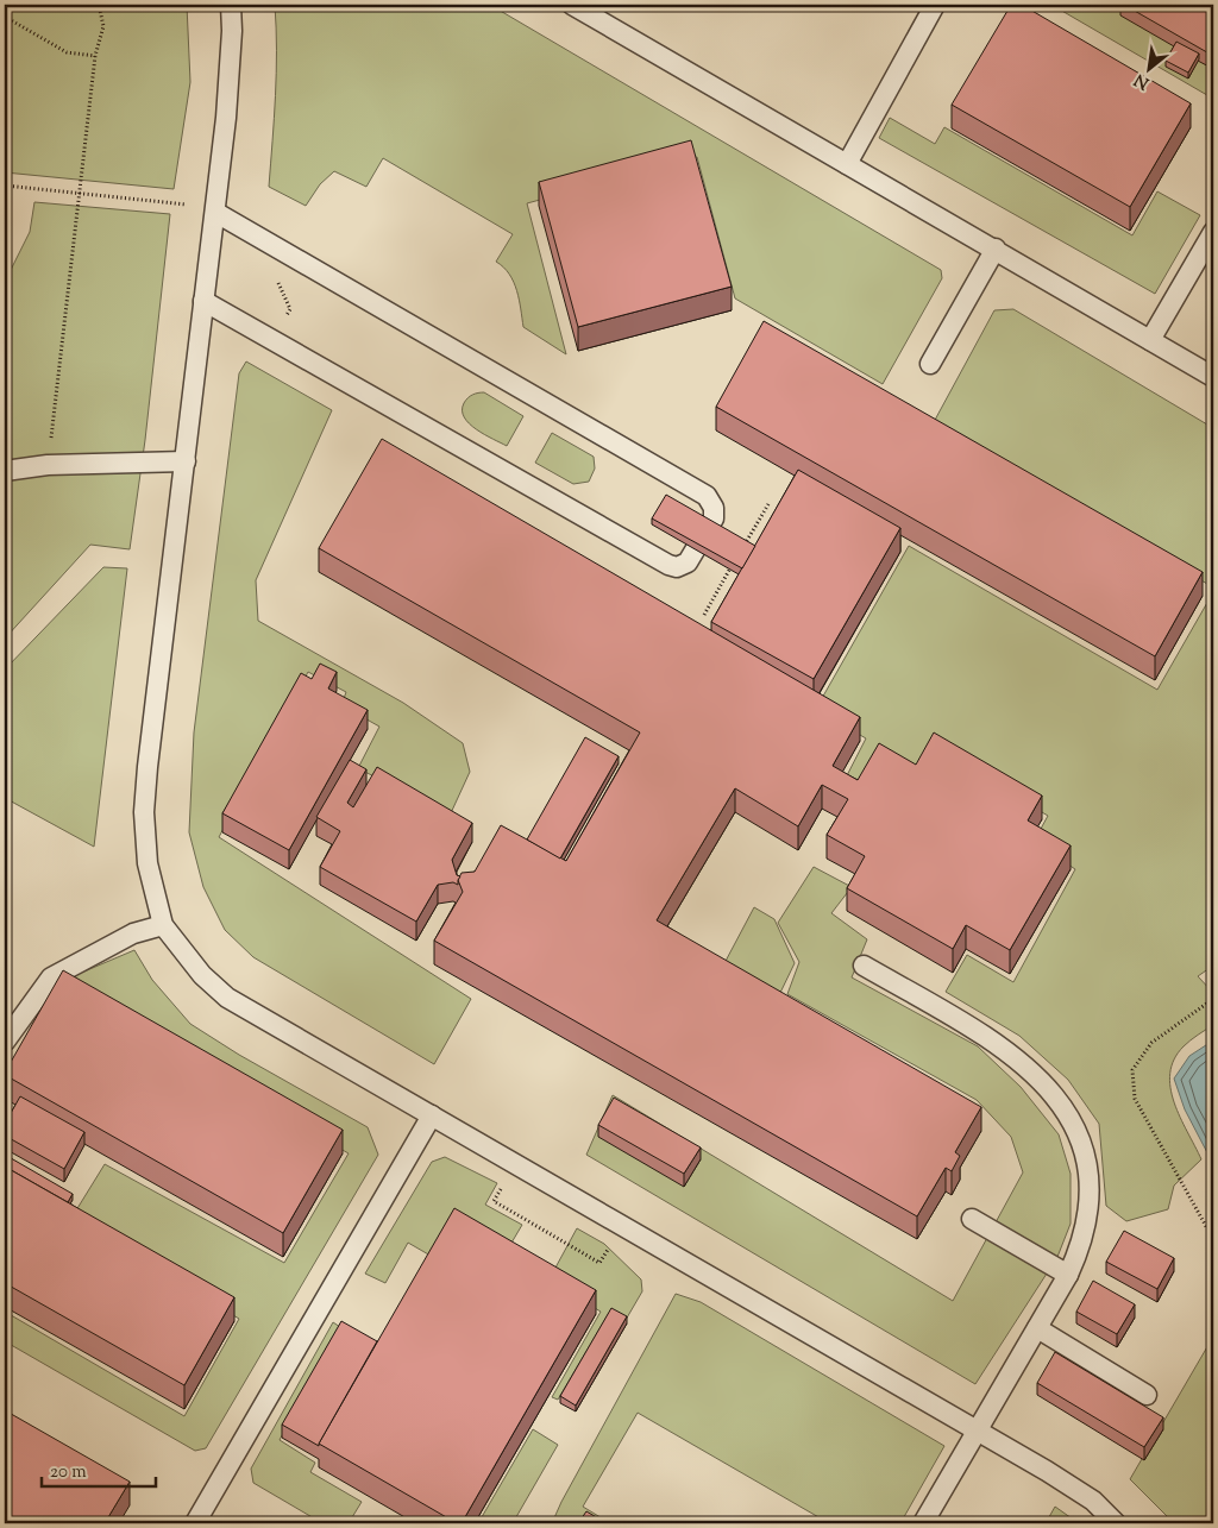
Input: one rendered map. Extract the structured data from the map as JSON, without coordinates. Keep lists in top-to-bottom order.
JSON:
{
  "scale_bar": "20 m",
  "north": "bottom left"
}
